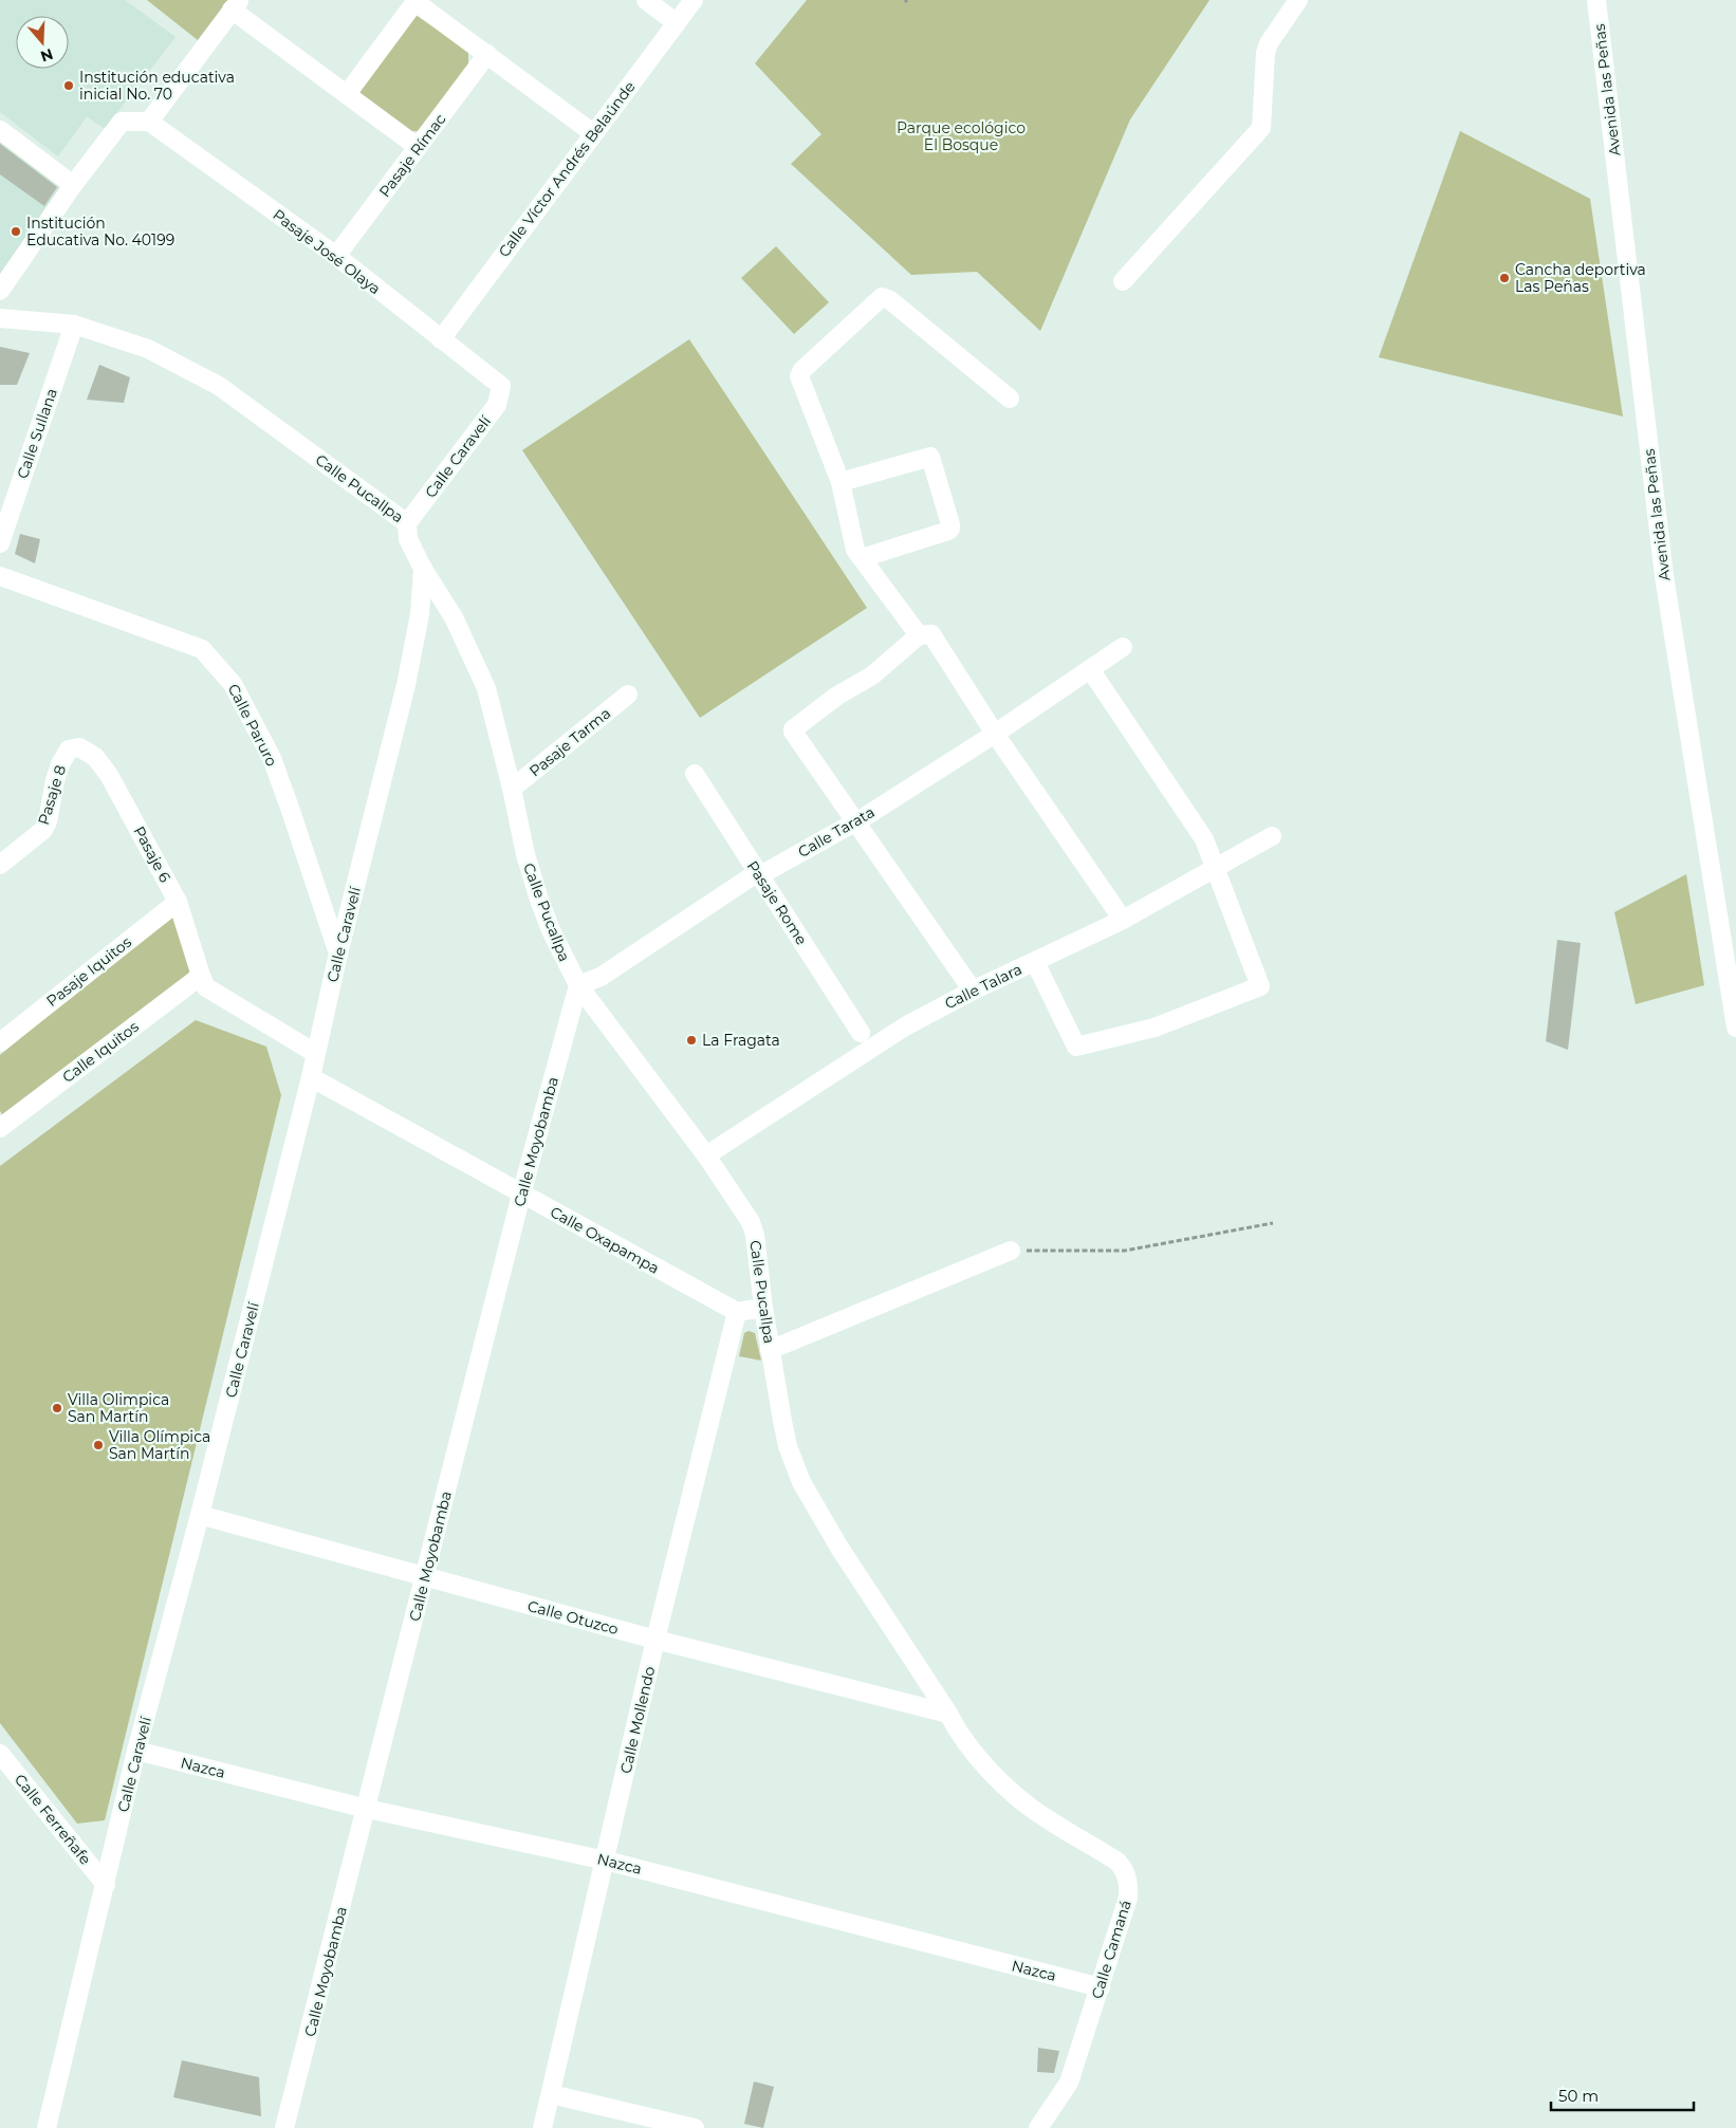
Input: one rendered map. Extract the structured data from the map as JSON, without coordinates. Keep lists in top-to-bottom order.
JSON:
{
  "streets": {
    "street": [
      "Avenida las Peñas",
      "Pasaje Rímac",
      "Calle Víctor Andrés Belaúnde",
      "Pasaje José Olaya",
      "Calle Sullana",
      "Calle Caravelí",
      "Calle Pucallpa",
      "Calle Paruro",
      "Pasaje Tarma",
      "Pasaje 8",
      "Calle Tarata",
      "Pasaje 6",
      "Pasaje Rome",
      "Pasaje Iquitos",
      "Calle Talara",
      "Calle Iquitos",
      "Calle Moyobamba",
      "Calle Oxapampa",
      "Calle Otuzco",
      "Calle Mollendo",
      "Nazca",
      "Calle Ferreñafe",
      "Calle Camaná"
    ]
  },
  "crossings": [
    ["Pasaje Rímac", "Pasaje José Olaya"],
    ["Calle Víctor Andrés Belaúnde", "Pasaje José Olaya"],
    ["Pasaje José Olaya", "Calle Caravelí"],
    ["Calle Sullana", "Calle Pucallpa"],
    ["Calle Caravelí", "Calle Pucallpa"],
    ["Calle Caravelí", "Calle Paruro"],
    ["Calle Caravelí", "Calle Oxapampa"],
    ["Calle Caravelí", "Calle Otuzco"],
    ["Calle Caravelí", "Nazca"],
    ["Calle Caravelí", "Calle Ferreñafe"],
    ["Calle Pucallpa", "Pasaje Tarma"],
    ["Calle Pucallpa", "Calle Tarata"],
    ["Calle Pucallpa", "Calle Talara"],
    ["Calle Pucallpa", "Calle Moyobamba"],
    ["Calle Pucallpa", "Calle Otuzco"],
    ["Calle Pucallpa", "Calle Camaná"],
    ["Pasaje 8", "Pasaje 6"],
    ["Calle Tarata", "Pasaje Rome"],
    ["Calle Tarata", "Calle Moyobamba"],
    ["Pasaje 6", "Pasaje Iquitos"],
    ["Pasaje 6", "Calle Iquitos"],
    ["Calle Moyobamba", "Calle Oxapampa"],
    ["Calle Moyobamba", "Calle Otuzco"],
    ["Calle Moyobamba", "Nazca"],
    ["Calle Oxapampa", "Calle Mollendo"],
    ["Calle Otuzco", "Calle Mollendo"],
    ["Calle Otuzco", "Calle Camaná"],
    ["Calle Mollendo", "Nazca"],
    ["Nazca", "Calle Camaná"]
  ],
  "parks": ["Parque ecológico El Bosque"],
  "places": [
    "Institución educativa inicial No. 70",
    "Institución Educativa No. 40199",
    "Cancha deportiva Las Peñas",
    "La Fragata",
    "Villa Olimpica San Martín",
    "Villa Olímpica San Martín"
  ],
  "scale_bar": "50 m",
  "north": "bottom"
}
